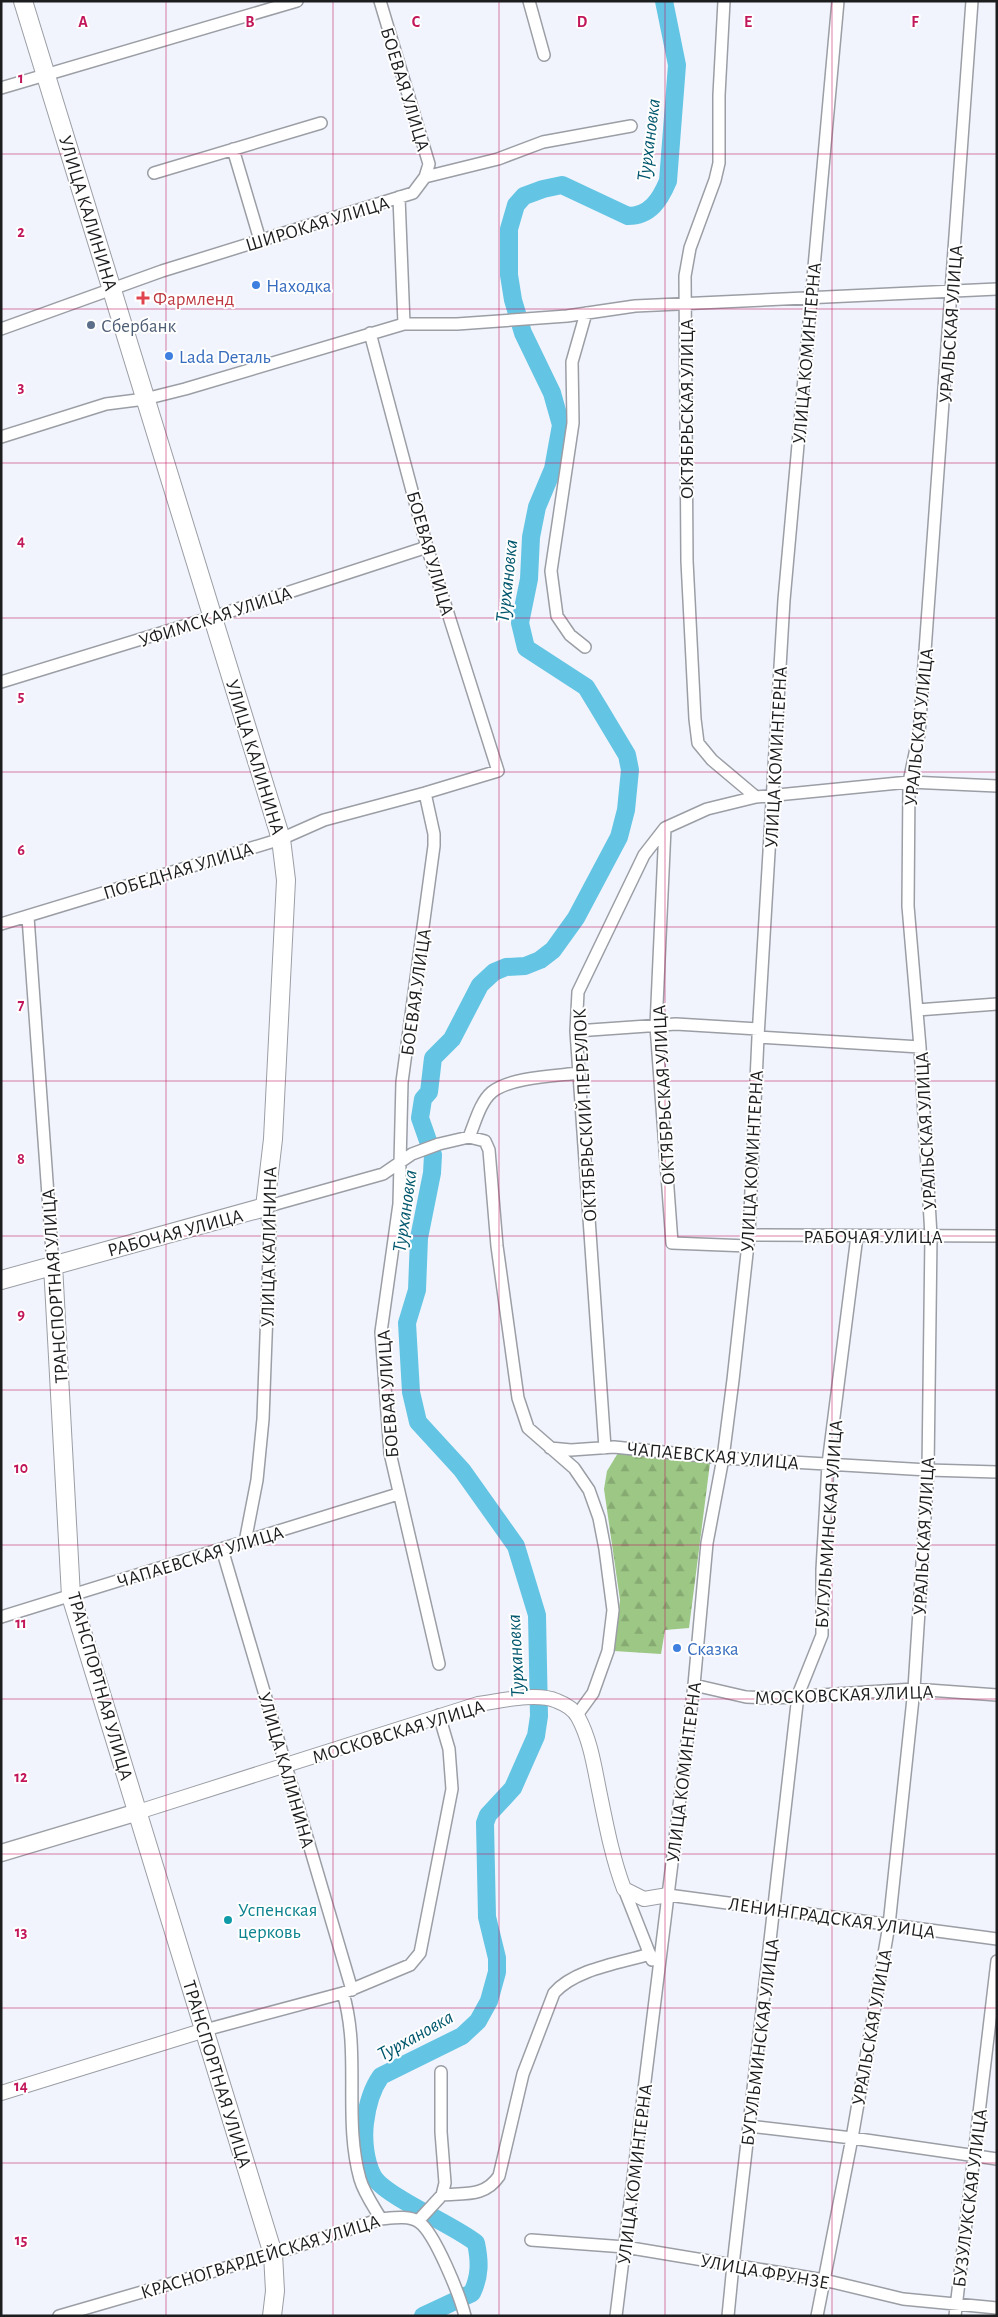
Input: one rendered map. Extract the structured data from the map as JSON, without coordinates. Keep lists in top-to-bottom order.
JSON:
{
  "streets": {
    "main road": [
      "УЛИЦА КАЛИНИНА",
      "РАБОЧАЯ УЛИЦА",
      "ТРАНСПОРТНАЯ УЛИЦА",
      "МОСКОВСКАЯ УЛИЦА"
    ],
    "street": [
      "БОЕВАЯ УЛИЦА",
      "ШИРОКАЯ УЛИЦА",
      "УРАЛЬСКАЯ УЛИЦА",
      "УЛИЦА КОМИНТЕРНА",
      "ОКТЯБРЬСКАЯ УЛИЦА",
      "УФИМСКАЯ УЛИЦА",
      "ПОБЕДНАЯ УЛИЦА",
      "ОКТЯБРЬСКИЙ ПЕРЕУЛОК",
      "ЧАПАЕВСКАЯ УЛИЦА",
      "БУГУЛЬМИНСКАЯ УЛИЦА",
      "ЛЕНИНГРАДСКАЯ УЛИЦА",
      "БУЗУЛУКСКАЯ УЛИЦА",
      "КРАСНОГВАРДЕЙСКАЯ УЛИЦА",
      "УЛИЦА ФРУНЗЕ"
    ]
  },
  "crossings": [
    ["БОЕВАЯ УЛИЦА", "ШИРОКАЯ УЛИЦА"],
    ["БОЕВАЯ УЛИЦА", "УФИМСКАЯ УЛИЦА"],
    ["БОЕВАЯ УЛИЦА", "ПОБЕДНАЯ УЛИЦА"],
    ["БОЕВАЯ УЛИЦА", "РАБОЧАЯ УЛИЦА"],
    ["БОЕВАЯ УЛИЦА", "ЧАПАЕВСКАЯ УЛИЦА"],
    ["УЛИЦА КАЛИНИНА", "ШИРОКАЯ УЛИЦА"],
    ["УЛИЦА КАЛИНИНА", "УФИМСКАЯ УЛИЦА"],
    ["УЛИЦА КАЛИНИНА", "ПОБЕДНАЯ УЛИЦА"],
    ["УЛИЦА КАЛИНИНА", "РАБОЧАЯ УЛИЦА"],
    ["УЛИЦА КАЛИНИНА", "ЧАПАЕВСКАЯ УЛИЦА"],
    ["УЛИЦА КАЛИНИНА", "МОСКОВСКАЯ УЛИЦА"],
    ["УЛИЦА КАЛИНИНА", "КРАСНОГВАРДЕЙСКАЯ УЛИЦА"],
    ["УРАЛЬСКАЯ УЛИЦА", "РАБОЧАЯ УЛИЦА"],
    ["УРАЛЬСКАЯ УЛИЦА", "ЧАПАЕВСКАЯ УЛИЦА"],
    ["УРАЛЬСКАЯ УЛИЦА", "МОСКОВСКАЯ УЛИЦА"],
    ["УРАЛЬСКАЯ УЛИЦА", "ЛЕНИНГРАДСКАЯ УЛИЦА"],
    ["УРАЛЬСКАЯ УЛИЦА", "УЛИЦА ФРУНЗЕ"],
    ["УЛИЦА КОМИНТЕРНА", "ОКТЯБРЬСКИЙ ПЕРЕУЛОК"],
    ["УЛИЦА КОМИНТЕРНА", "РАБОЧАЯ УЛИЦА"],
    ["УЛИЦА КОМИНТЕРНА", "ЧАПАЕВСКАЯ УЛИЦА"],
    ["УЛИЦА КОМИНТЕРНА", "МОСКОВСКАЯ УЛИЦА"],
    ["УЛИЦА КОМИНТЕРНА", "ЛЕНИНГРАДСКАЯ УЛИЦА"],
    ["УЛИЦА КОМИНТЕРНА", "УЛИЦА ФРУНЗЕ"],
    ["ОКТЯБРЬСКАЯ УЛИЦА", "ОКТЯБРЬСКИЙ ПЕРЕУЛОК"],
    ["ОКТЯБРЬСКАЯ УЛИЦА", "РАБОЧАЯ УЛИЦА"],
    ["ПОБЕДНАЯ УЛИЦА", "ТРАНСПОРТНАЯ УЛИЦА"],
    ["ОКТЯБРЬСКИЙ ПЕРЕУЛОК", "ЧАПАЕВСКАЯ УЛИЦА"],
    ["РАБОЧАЯ УЛИЦА", "ТРАНСПОРТНАЯ УЛИЦА"],
    ["РАБОЧАЯ УЛИЦА", "БУГУЛЬМИНСКАЯ УЛИЦА"],
    ["ТРАНСПОРТНАЯ УЛИЦА", "ЧАПАЕВСКАЯ УЛИЦА"],
    ["ТРАНСПОРТНАЯ УЛИЦА", "МОСКОВСКАЯ УЛИЦА"],
    ["ТРАНСПОРТНАЯ УЛИЦА", "КРАСНОГВАРДЕЙСКАЯ УЛИЦА"],
    ["ЧАПАЕВСКАЯ УЛИЦА", "БУГУЛЬМИНСКАЯ УЛИЦА"],
    ["БУГУЛЬМИНСКАЯ УЛИЦА", "МОСКОВСКАЯ УЛИЦА"],
    ["БУГУЛЬМИНСКАЯ УЛИЦА", "ЛЕНИНГРАДСКАЯ УЛИЦА"],
    ["БУГУЛЬМИНСКАЯ УЛИЦА", "УЛИЦА ФРУНЗЕ"],
    ["БУЗУЛУКСКАЯ УЛИЦА", "УЛИЦА ФРУНЗЕ"]
  ],
  "water": ["Турхановка"],
  "places": {
    "other": [
      "Находка",
      "Сбербанк",
      "Lada Dеталь",
      "Сказка",
      "Успенская церковь"
    ],
    "health": ["Фармленд"]
  },
  "grid": {
    "columns": [
      "A",
      "B",
      "C",
      "D",
      "E",
      "F"
    ],
    "rows": [
      "1",
      "2",
      "3",
      "4",
      "5",
      "6",
      "7",
      "8",
      "9",
      "10",
      "11",
      "12",
      "13",
      "14",
      "15"
    ]
  }
}
